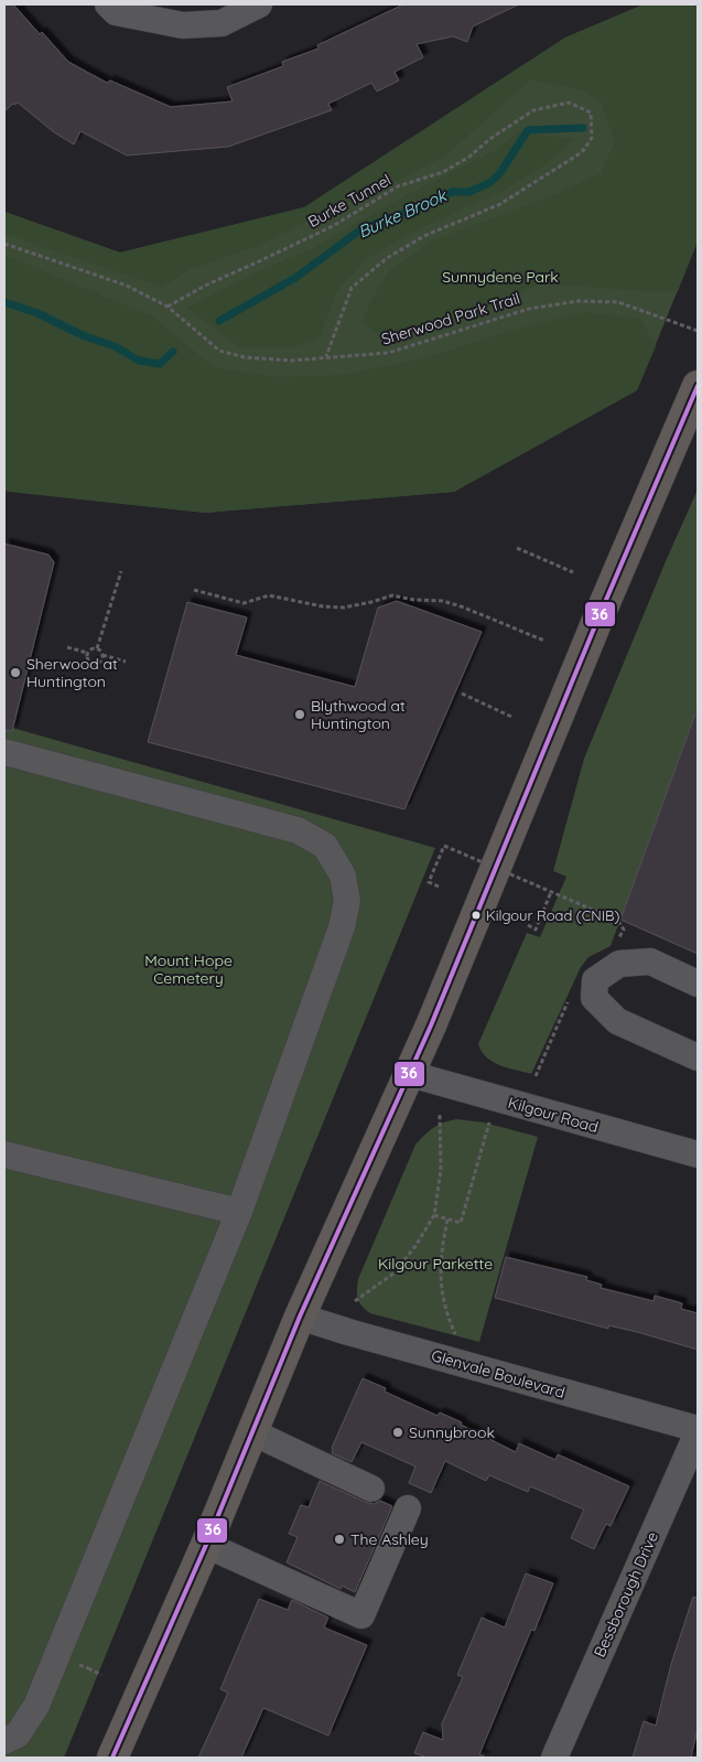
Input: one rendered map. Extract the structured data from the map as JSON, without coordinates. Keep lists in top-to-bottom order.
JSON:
{
  "streets": {
    "street": ["Kilgour Road", "Glenvale Boulevard", "Bessborough Drive"],
    "path": ["Burke Tunnel", "Sherwood Park Trail"]
  },
  "crossings": [
    ["Burke Tunnel", "Sherwood Park Trail"],
    ["Glenvale Boulevard", "Bessborough Drive"]
  ],
  "water": ["Burke Brook"],
  "parks": ["Sunnydene Park", "Mount Hope Cemetery", "Kilgour Parkette"],
  "places": [
    "Sherwood at Huntington",
    "Blythwood at Huntington",
    "Kilgour Road (CNIB)",
    "Sunnybrook",
    "The Ashley"
  ],
  "lines": ["transit line 36"]
}
